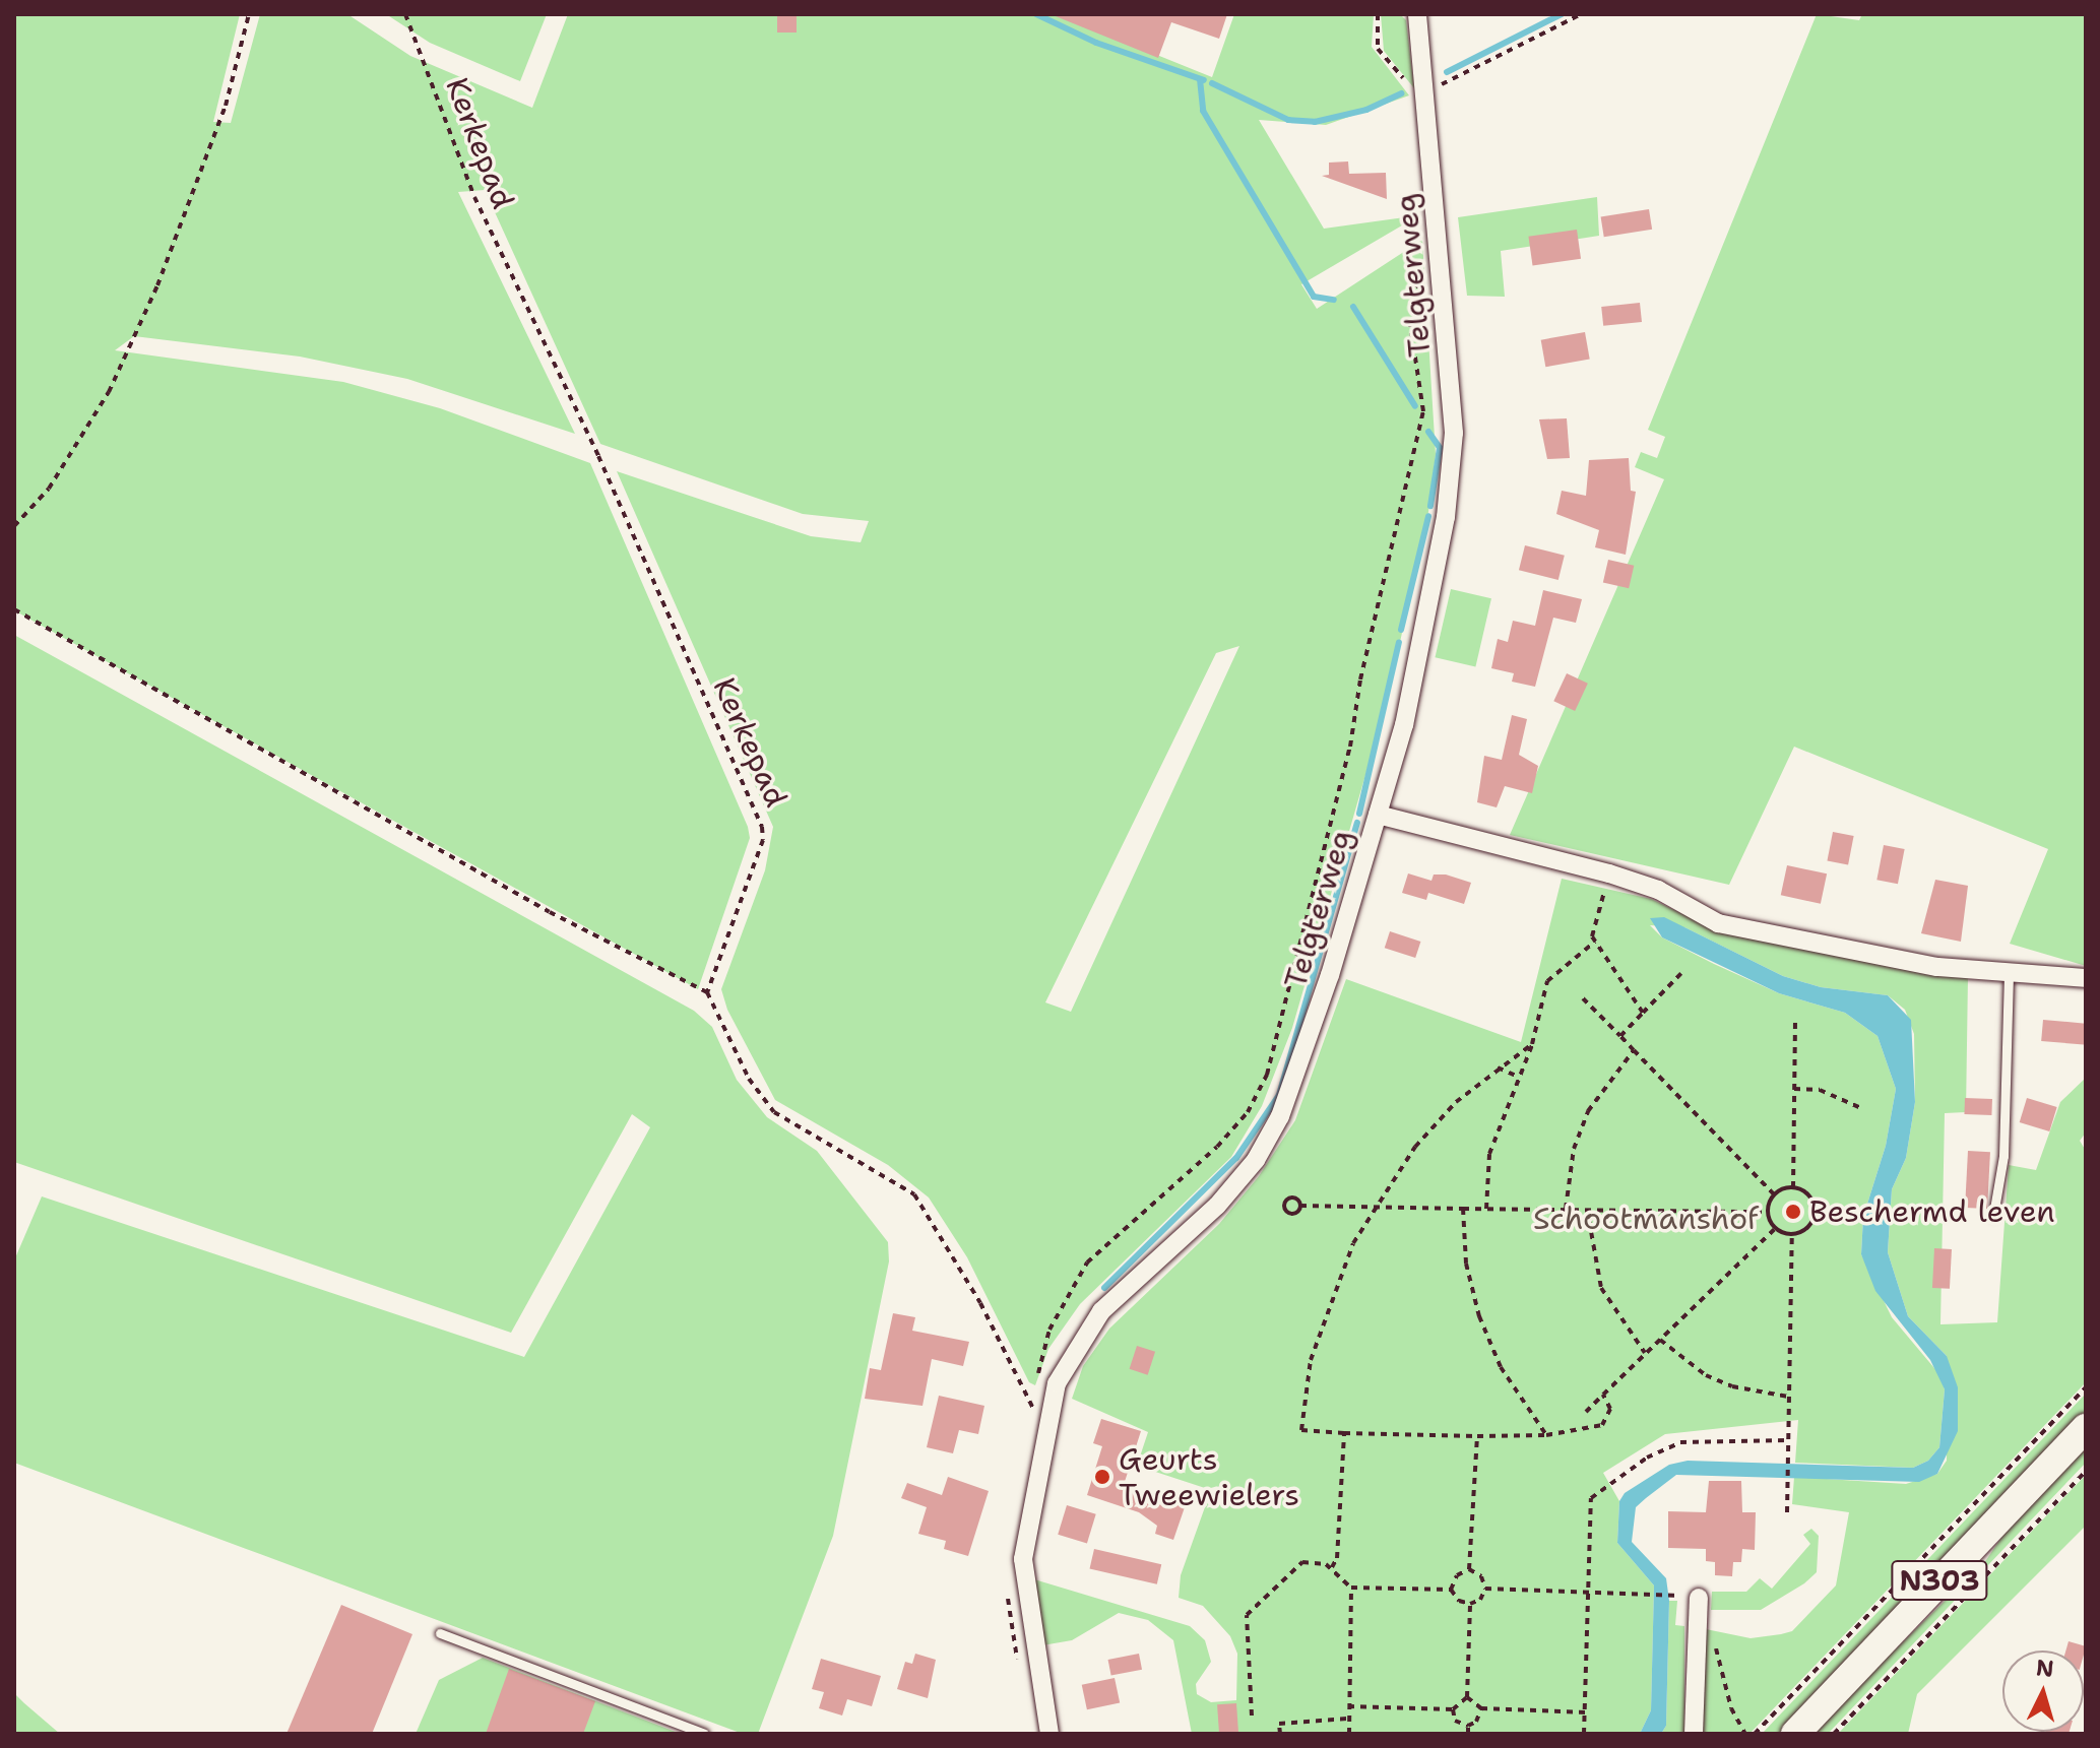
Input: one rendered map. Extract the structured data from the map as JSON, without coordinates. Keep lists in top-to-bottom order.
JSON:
{
  "streets": {
    "main road": ["N303"],
    "street": ["Telgterweg"],
    "path": ["Kerkepad"]
  },
  "parks": ["Schootmanshof"],
  "places": ["Beschermd leven", "Geurts Tweewielers"],
  "north": "top"
}
